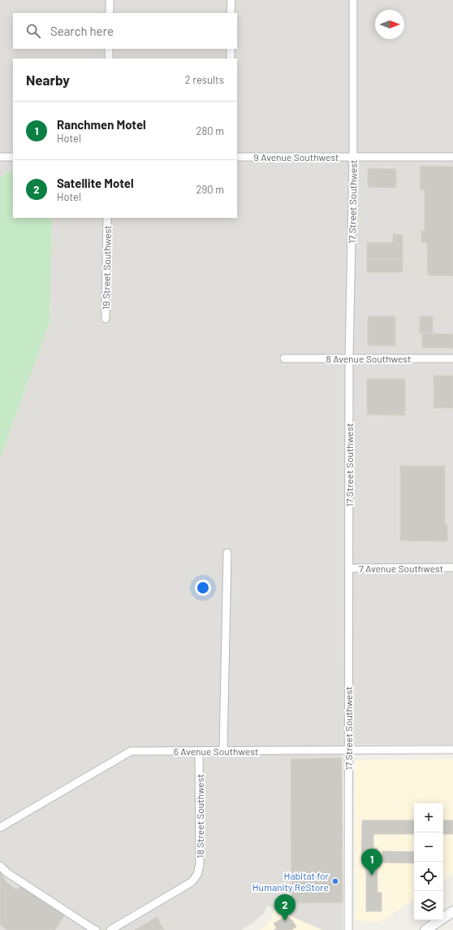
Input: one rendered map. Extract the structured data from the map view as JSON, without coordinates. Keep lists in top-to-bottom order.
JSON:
{
  "streets": {
    "street": [
      "9 Avenue Southwest",
      "17 Street Southwest",
      "19 Street Southwest",
      "8 Avenue Southwest",
      "7 Avenue Southwest",
      "6 Avenue Southwest",
      "18 Street Southwest"
    ]
  },
  "crossings": [
    ["9 Avenue Southwest", "17 Street Southwest"],
    ["17 Street Southwest", "8 Avenue Southwest"],
    ["17 Street Southwest", "7 Avenue Southwest"],
    ["17 Street Southwest", "6 Avenue Southwest"],
    ["6 Avenue Southwest", "18 Street Southwest"]
  ],
  "places": ["Habitat for Humanity ReStore"],
  "north": "right",
  "page": {
    "search": "Search here",
    "heading": ["Nearby", "2 results"],
    "list": [
      {
        "mark": "1",
        "name": "Ranchmen Motel",
        "note": "Hotel",
        "value": "280 m"
      },
      {
        "mark": "2",
        "name": "Satellite Motel",
        "note": "Hotel",
        "value": "290 m"
      }
    ],
    "map_buttons": ["+", "−"],
    "pins": ["1", "2"]
  }
}
